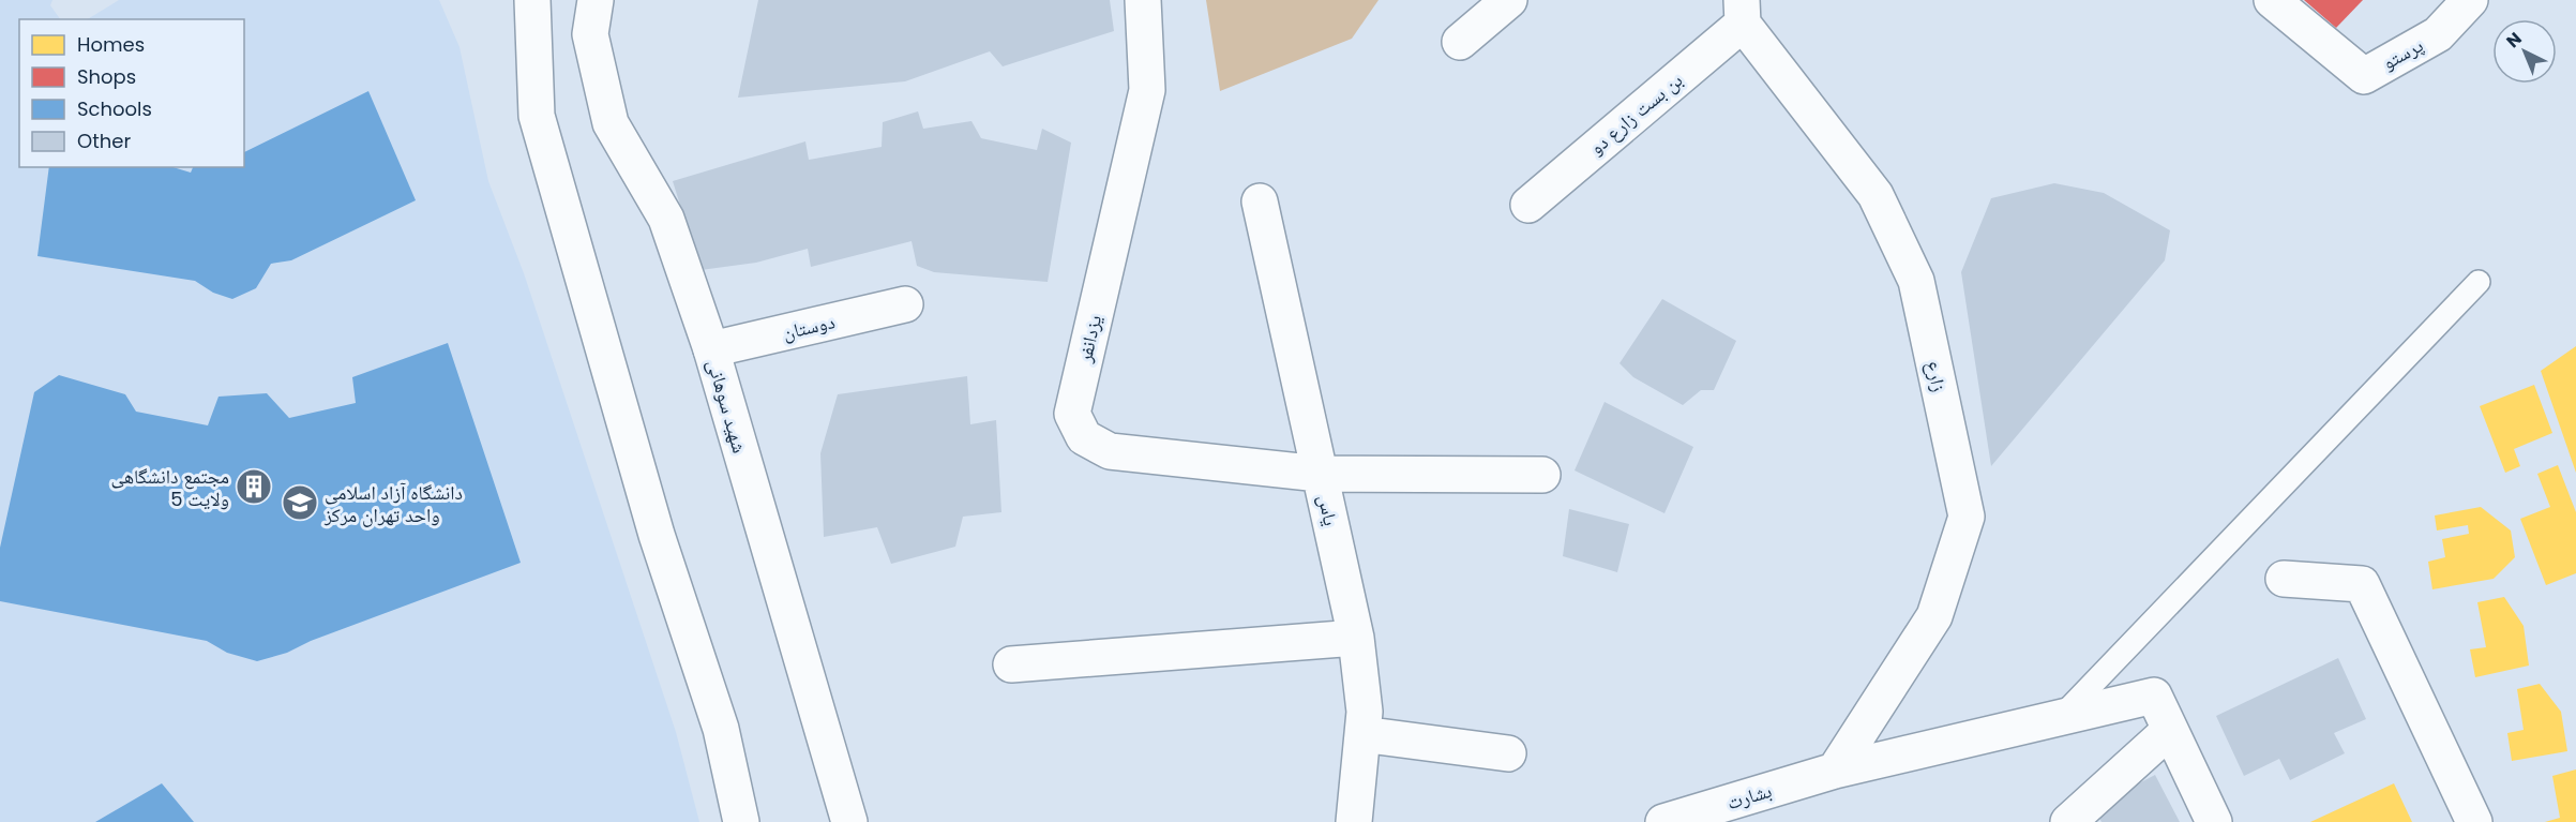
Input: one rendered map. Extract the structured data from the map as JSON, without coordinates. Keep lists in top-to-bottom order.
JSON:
{
  "streets": {
    "street": [
      "پرستو",
      "بن بست زارع دو",
      "دوستان",
      "یزدانفر",
      "زارع",
      "شهید سوهانی",
      "یاس",
      "بشارت"
    ]
  },
  "crossings": [
    ["بن بست زارع دو", "زارع"],
    ["دوستان", "شهید سوهانی"],
    ["یزدانفر", "یاس"],
    ["زارع", "بشارت"]
  ],
  "places": {
    "building": ["مجتمع دانشگاهی ولایت 5"],
    "school or university": ["دانشگاه آزاد اسلامی واحد تهران مرکز"]
  },
  "legend": [
    "Homes",
    "Shops",
    "Schools",
    "Other"
  ],
  "north": "top left"
}
